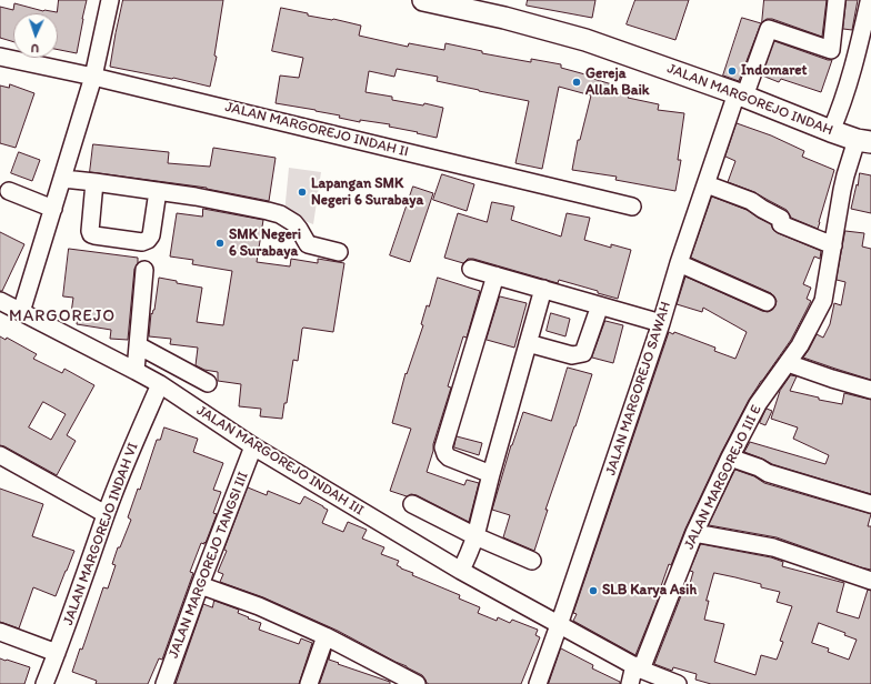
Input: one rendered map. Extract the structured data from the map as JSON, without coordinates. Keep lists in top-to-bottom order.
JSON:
{
  "streets": {
    "main road": ["JALAN MARGOREJO INDAH"],
    "street": [
      "JALAN MARGOREJO INDAH II",
      "JALAN MARGOREJO SAWAH",
      "JALAN MARGOREJO INDAH III",
      "JALAN MARGOREJO III E",
      "JALAN MARGOREJO INDAH VI",
      "JALAN MARGOREJO TANGSI III"
    ]
  },
  "crossings": [
    ["JALAN MARGOREJO INDAH", "JALAN MARGOREJO SAWAH"],
    ["JALAN MARGOREJO INDAH", "JALAN MARGOREJO III E"],
    ["JALAN MARGOREJO SAWAH", "JALAN MARGOREJO INDAH III"],
    ["JALAN MARGOREJO INDAH III", "JALAN MARGOREJO III E"],
    ["JALAN MARGOREJO INDAH III", "JALAN MARGOREJO INDAH VI"],
    ["JALAN MARGOREJO INDAH III", "JALAN MARGOREJO TANGSI III"]
  ],
  "districts": ["MARGOREJO"],
  "places": [
    "Indomaret",
    "Gereja Allah Baik",
    "Lapangan SMK Negeri 6 Surabaya",
    "SMK Negeri 6 Surabaya",
    "SLB Karya Asih"
  ],
  "north": "bottom"
}
